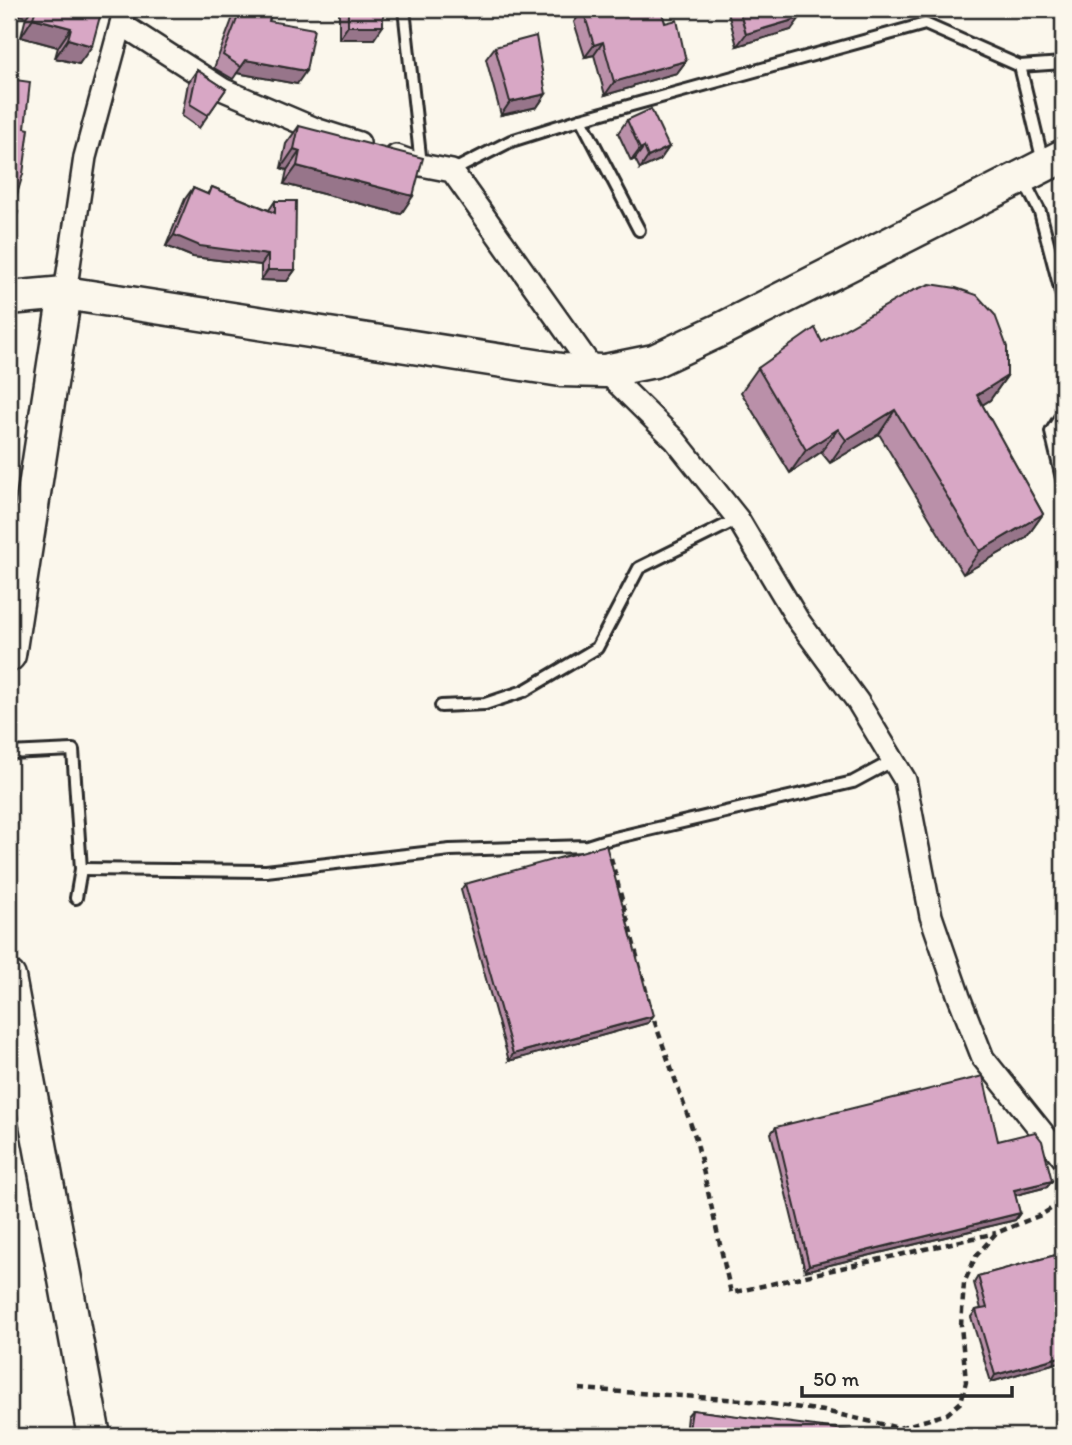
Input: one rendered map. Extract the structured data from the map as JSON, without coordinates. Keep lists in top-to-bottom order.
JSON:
{
  "scale_bar": "50 m"
}
